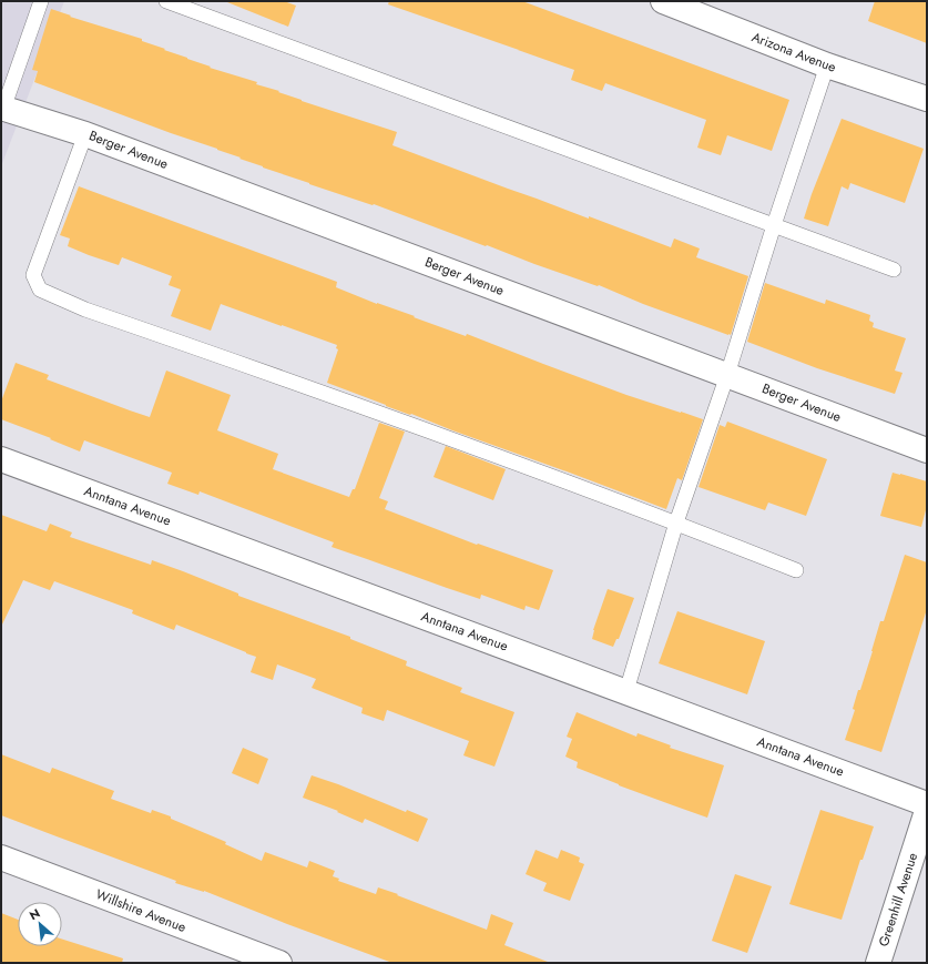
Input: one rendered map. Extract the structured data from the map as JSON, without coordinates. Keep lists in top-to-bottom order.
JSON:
{
  "streets": {
    "street": [
      "Arizona Avenue",
      "Berger Avenue",
      "Anntana Avenue",
      "Greenhill Avenue",
      "Willshire Avenue"
    ]
  },
  "north": "top left"
}
